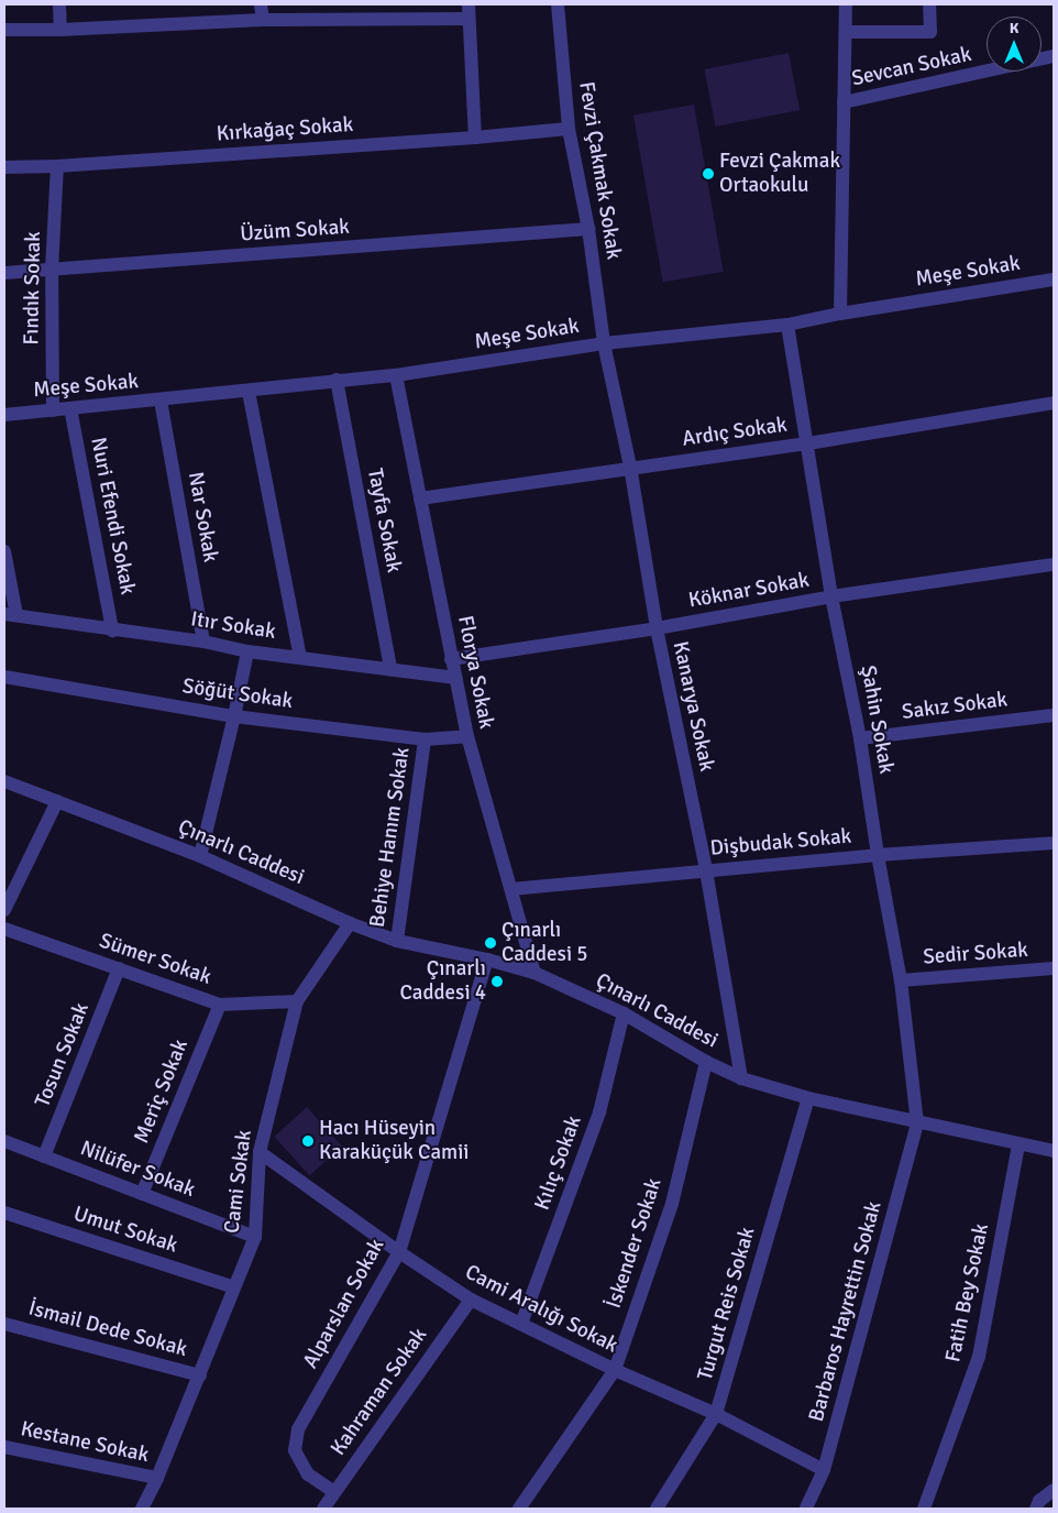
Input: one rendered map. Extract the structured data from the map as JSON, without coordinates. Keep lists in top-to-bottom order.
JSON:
{
  "streets": {
    "street": [
      "Sevcan Sokak",
      "Kırkağaç Sokak",
      "Fevzi Çakmak Sokak",
      "Üzüm Sokak",
      "Meşe Sokak",
      "Fındık Sokak",
      "Ardıç Sokak",
      "Nuri Efendi Sokak",
      "Nar Sokak",
      "Tayfa Sokak",
      "Köknar Sokak",
      "Itır Sokak",
      "Florya Sokak",
      "Söğüt Sokak",
      "Kanarya Sokak",
      "Sakız Sokak",
      "Şahin Sokak",
      "Behiye Hanım Sokak",
      "Dişbudak Sokak",
      "Çınarlı Caddesi",
      "Sedir Sokak",
      "Sümer Sokak",
      "Tosun Sokak",
      "Meriç Sokak",
      "Kılıç Sokak",
      "Nilüfer Sokak",
      "Cami Sokak",
      "Umut Sokak",
      "İskender Sokak",
      "Fatih Bey Sokak",
      "Alparslan Sokak",
      "Turgut Reis Sokak",
      "Cami Aralığı Sokak",
      "Barbaros Hayrettin Sokak",
      "İsmail Dede Sokak",
      "Kahraman Sokak",
      "Kestane Sokak"
    ]
  },
  "crossings": [
    ["Kırkağaç Sokak", "Fevzi Çakmak Sokak"],
    ["Kırkağaç Sokak", "Fındık Sokak"],
    ["Fevzi Çakmak Sokak", "Üzüm Sokak"],
    ["Fevzi Çakmak Sokak", "Meşe Sokak"],
    ["Fevzi Çakmak Sokak", "Kanarya Sokak"],
    ["Üzüm Sokak", "Fındık Sokak"],
    ["Meşe Sokak", "Fındık Sokak"],
    ["Meşe Sokak", "Nuri Efendi Sokak"],
    ["Meşe Sokak", "Nar Sokak"],
    ["Meşe Sokak", "Tayfa Sokak"],
    ["Meşe Sokak", "Florya Sokak"],
    ["Meşe Sokak", "Kanarya Sokak"],
    ["Meşe Sokak", "Şahin Sokak"],
    ["Ardıç Sokak", "Florya Sokak"],
    ["Ardıç Sokak", "Kanarya Sokak"],
    ["Ardıç Sokak", "Şahin Sokak"],
    ["Nuri Efendi Sokak", "Itır Sokak"],
    ["Nar Sokak", "Itır Sokak"],
    ["Tayfa Sokak", "Itır Sokak"],
    ["Köknar Sokak", "Florya Sokak"],
    ["Köknar Sokak", "Kanarya Sokak"],
    ["Köknar Sokak", "Şahin Sokak"],
    ["Itır Sokak", "Florya Sokak"],
    ["Florya Sokak", "Söğüt Sokak"],
    ["Florya Sokak", "Dişbudak Sokak"],
    ["Florya Sokak", "Çınarlı Caddesi"],
    ["Söğüt Sokak", "Behiye Hanım Sokak"],
    ["Kanarya Sokak", "Dişbudak Sokak"],
    ["Kanarya Sokak", "Çınarlı Caddesi"],
    ["Sakız Sokak", "Şahin Sokak"],
    ["Şahin Sokak", "Dişbudak Sokak"],
    ["Şahin Sokak", "Çınarlı Caddesi"],
    ["Şahin Sokak", "Sedir Sokak"],
    ["Şahin Sokak", "Barbaros Hayrettin Sokak"],
    ["Behiye Hanım Sokak", "Çınarlı Caddesi"],
    ["Çınarlı Caddesi", "Kılıç Sokak"],
    ["Çınarlı Caddesi", "Cami Sokak"],
    ["Çınarlı Caddesi", "İskender Sokak"],
    ["Çınarlı Caddesi", "Fatih Bey Sokak"],
    ["Çınarlı Caddesi", "Alparslan Sokak"],
    ["Çınarlı Caddesi", "Turgut Reis Sokak"],
    ["Çınarlı Caddesi", "Barbaros Hayrettin Sokak"],
    ["Sümer Sokak", "Tosun Sokak"],
    ["Sümer Sokak", "Meriç Sokak"],
    ["Sümer Sokak", "Cami Sokak"],
    ["Tosun Sokak", "Nilüfer Sokak"],
    ["Meriç Sokak", "Nilüfer Sokak"],
    ["Kılıç Sokak", "Cami Aralığı Sokak"],
    ["Nilüfer Sokak", "Cami Sokak"],
    ["Cami Sokak", "Umut Sokak"],
    ["Cami Sokak", "Cami Aralığı Sokak"],
    ["Cami Sokak", "İsmail Dede Sokak"],
    ["Cami Sokak", "Kestane Sokak"],
    ["İskender Sokak", "Cami Aralığı Sokak"],
    ["Alparslan Sokak", "Cami Aralığı Sokak"],
    ["Alparslan Sokak", "Kahraman Sokak"],
    ["Turgut Reis Sokak", "Cami Aralığı Sokak"],
    ["Cami Aralığı Sokak", "Barbaros Hayrettin Sokak"],
    ["Cami Aralığı Sokak", "Kahraman Sokak"]
  ],
  "places": [
    "Fevzi Çakmak Ortaokulu",
    "Çınarlı Caddesi 5",
    "Çınarlı Caddesi 4",
    "Hacı Hüseyin Karaküçük Camii"
  ],
  "north": "top"
}
